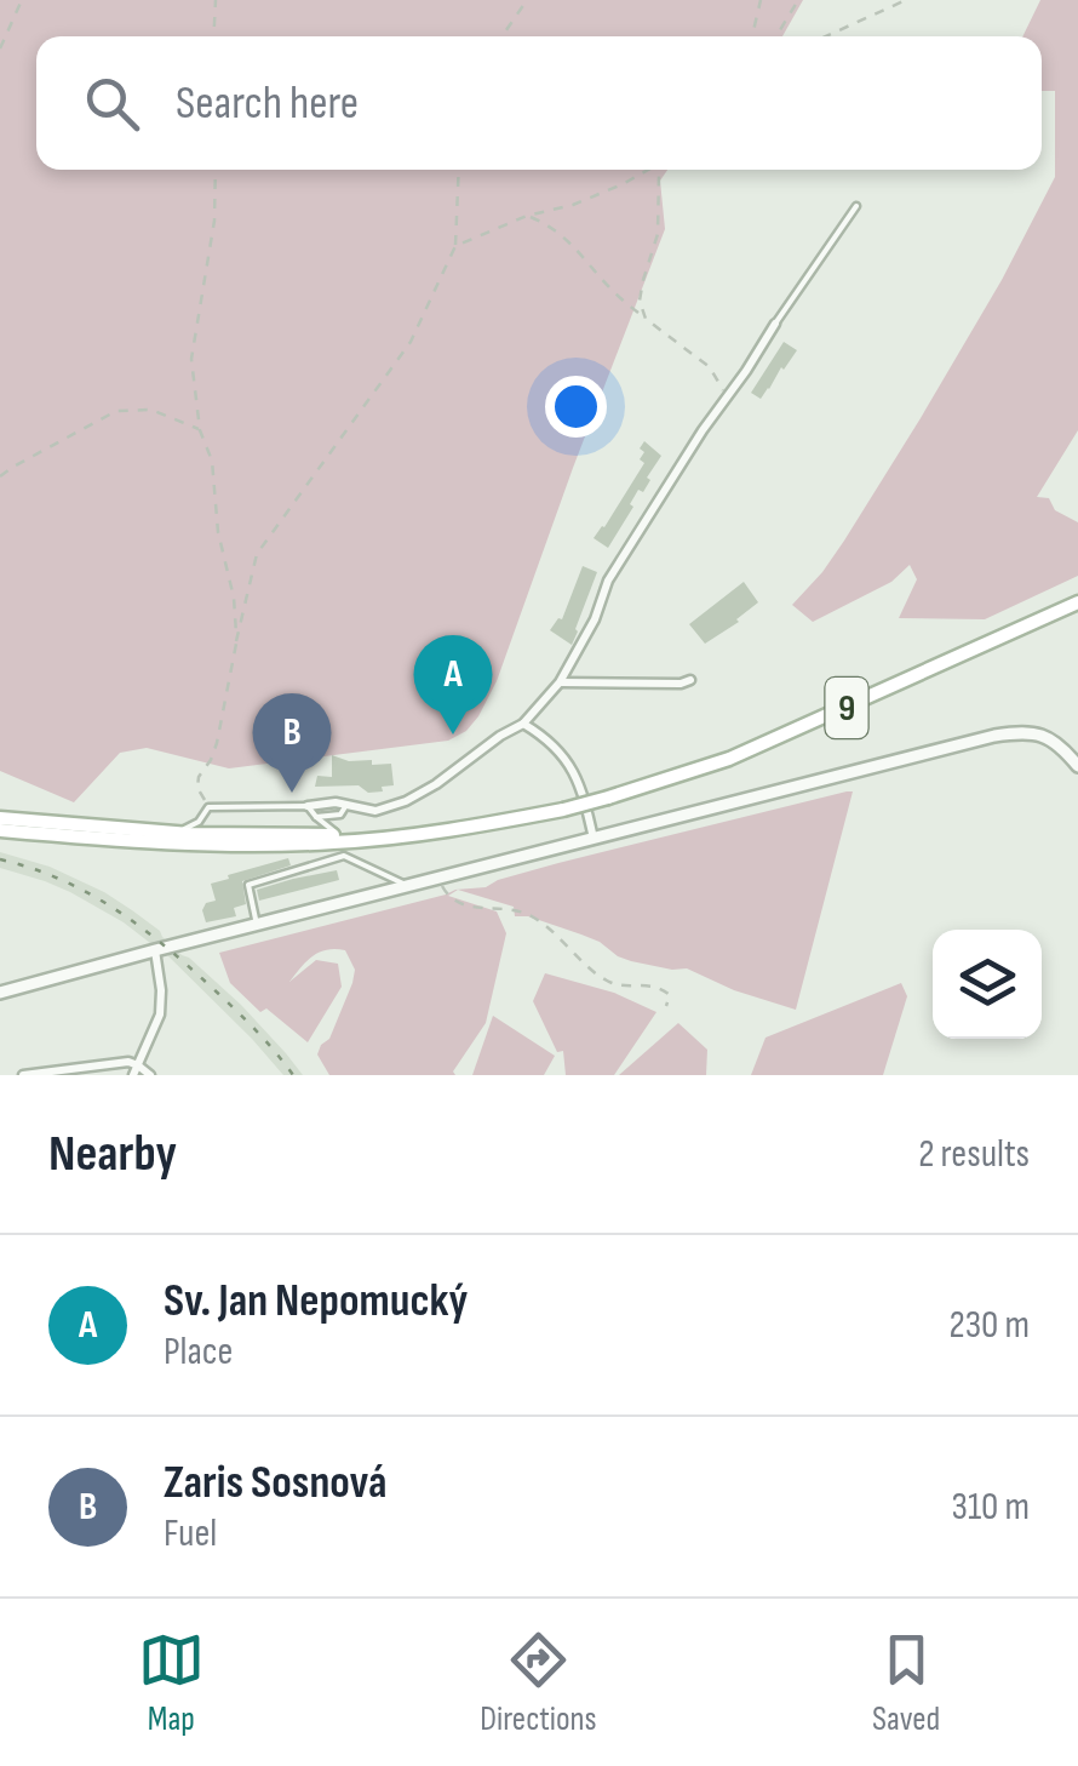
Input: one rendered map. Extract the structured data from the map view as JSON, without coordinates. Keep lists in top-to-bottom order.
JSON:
{
  "streets": {
    "main road": ["9"]
  },
  "page": {
    "search": "Search here",
    "pins": ["A", "B"],
    "heading": ["Nearby", "2 results"],
    "list": [
      {
        "mark": "A",
        "name": "Sv. Jan Nepomucký",
        "note": "Place",
        "value": "230 m"
      },
      {
        "mark": "B",
        "name": "Zaris Sosnová",
        "note": "Fuel",
        "value": "310 m"
      }
    ],
    "nav": ["Map", "Directions", "Saved"]
  }
}
